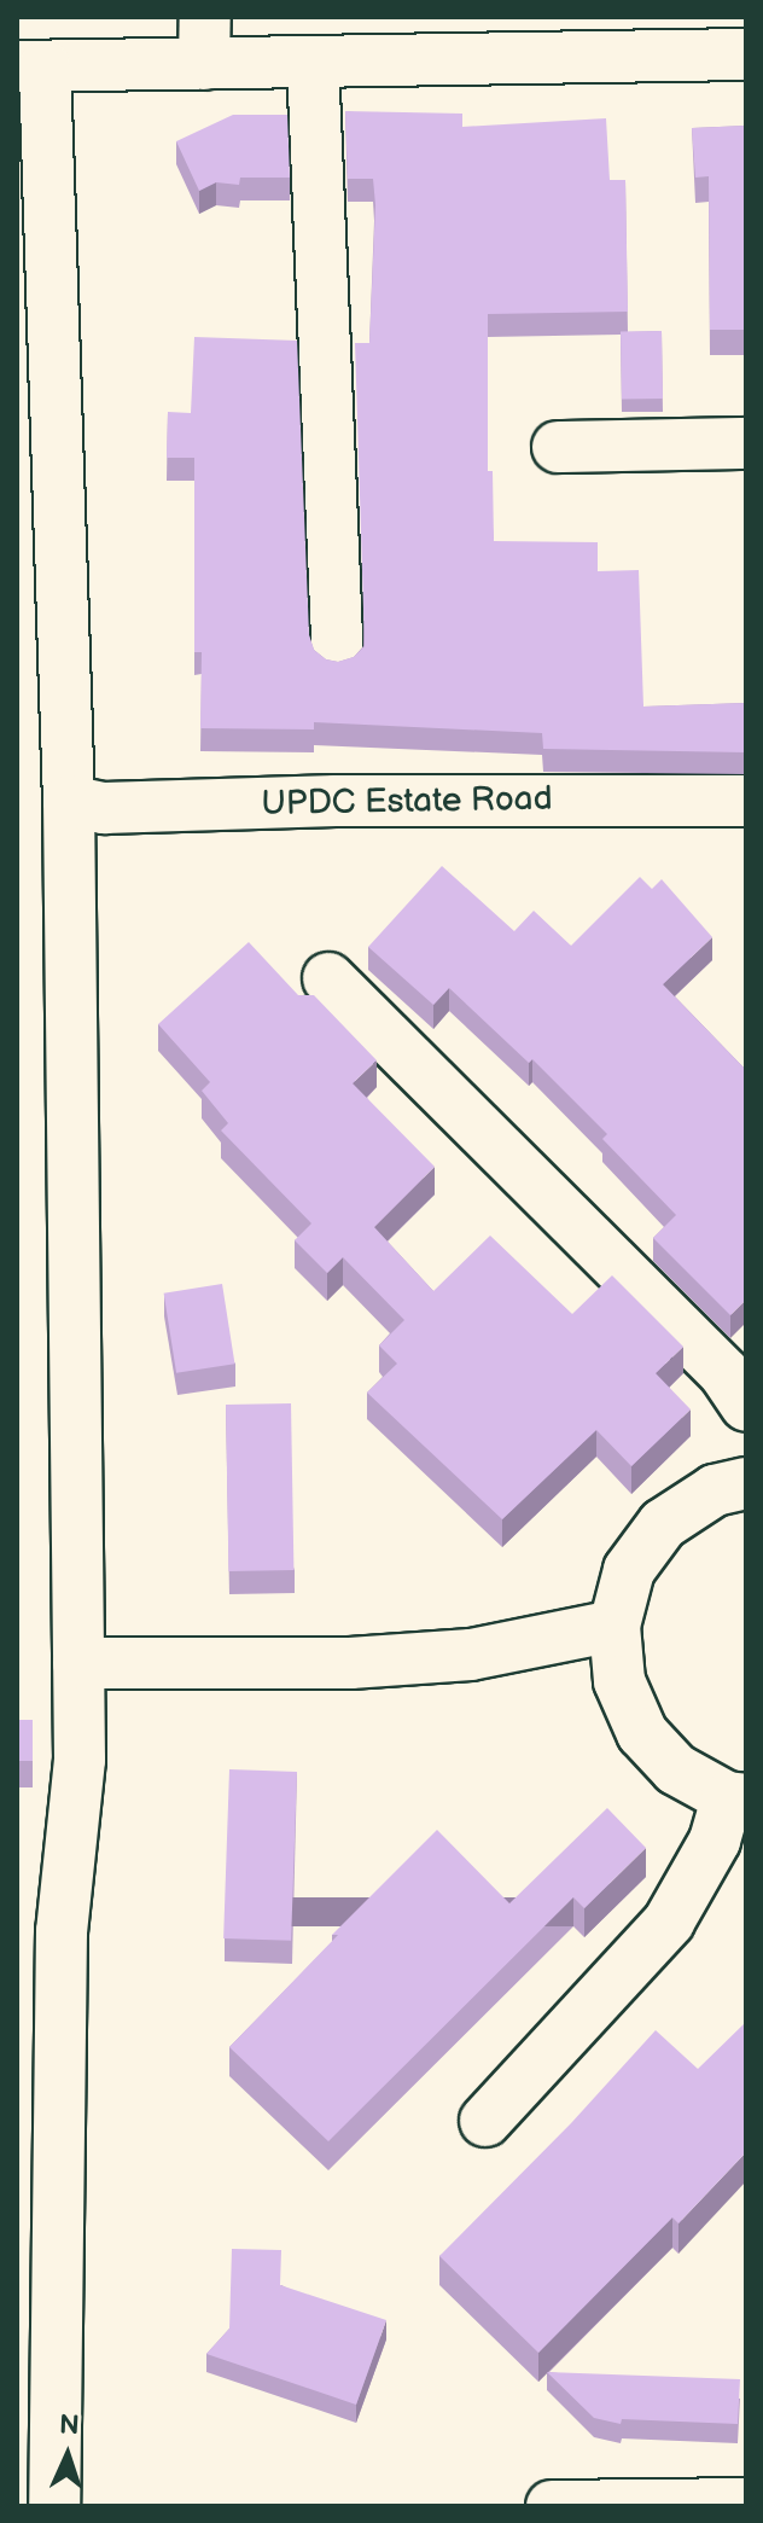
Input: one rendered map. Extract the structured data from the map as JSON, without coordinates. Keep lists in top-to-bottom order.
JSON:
{
  "streets": {
    "street": ["UPDC Estate Road"]
  },
  "north": "top"
}
